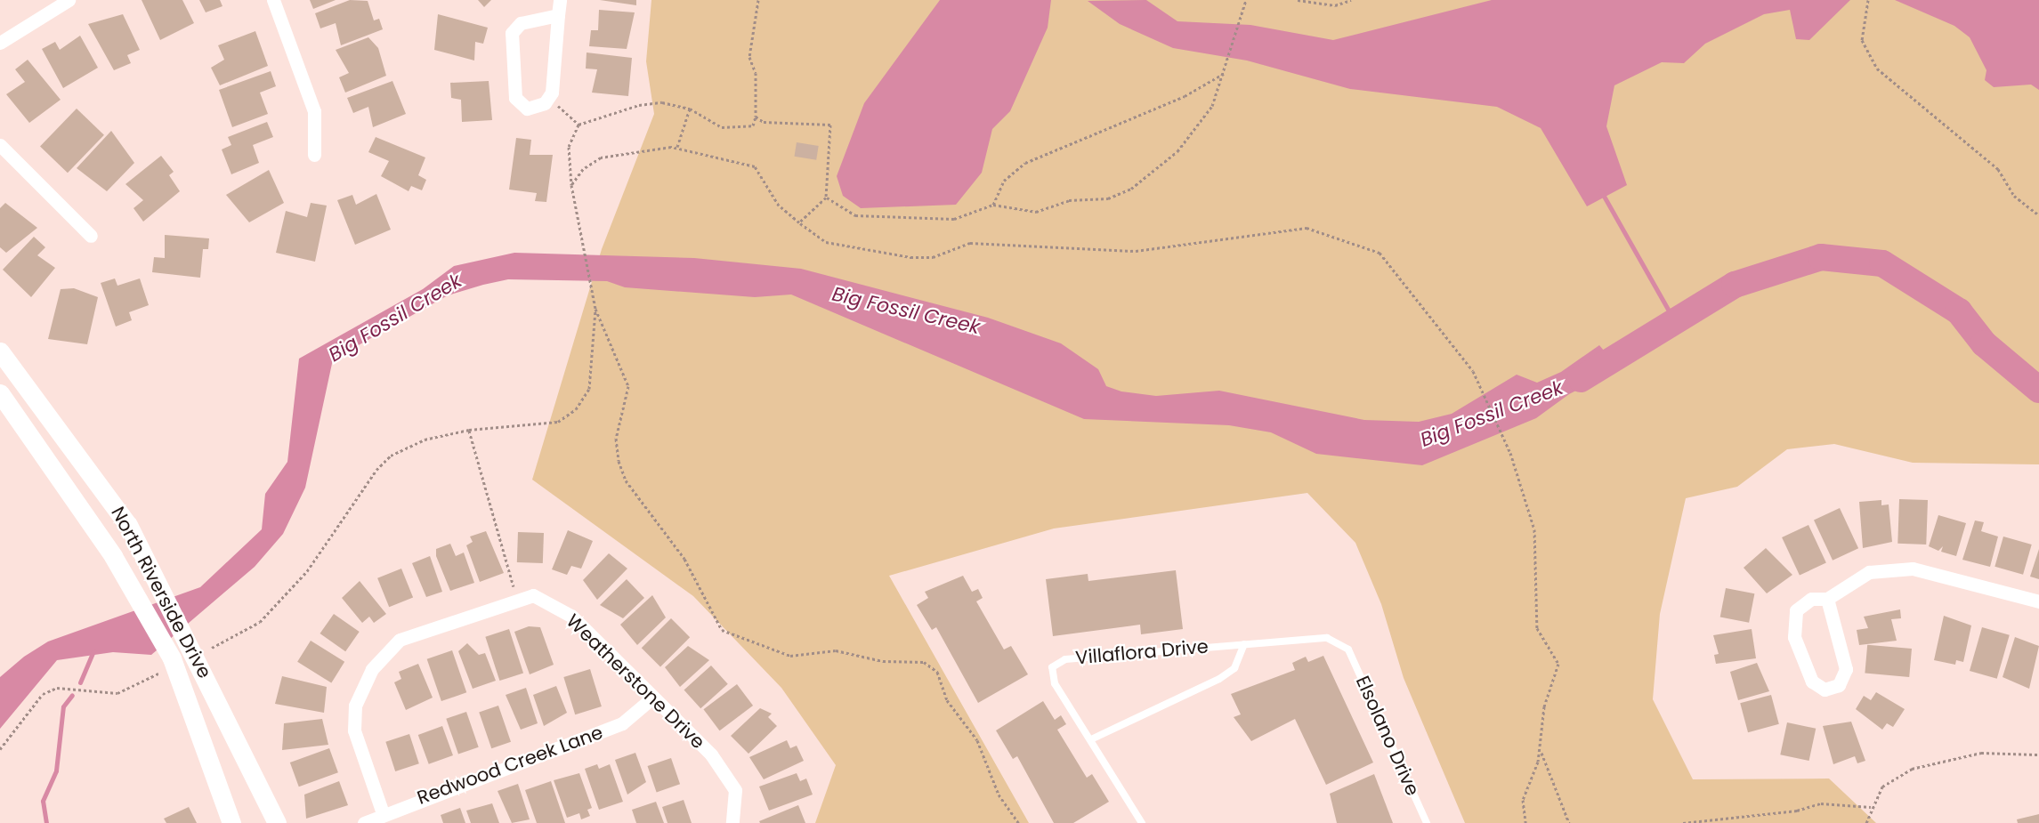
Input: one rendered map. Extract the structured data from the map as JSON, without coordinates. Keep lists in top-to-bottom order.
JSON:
{
  "streets": {
    "main road": ["North Riverside Drive"],
    "street": ["Weatherstone Drive", "Redwood Creek Lane"],
    "lane": ["Villaflora Drive", "Elsolano Drive"]
  },
  "crossings": [
    ["Villaflora Drive", "Elsolano Drive"],
    ["Weatherstone Drive", "Redwood Creek Lane"]
  ],
  "water": ["Big Fossil Creek"]
}
